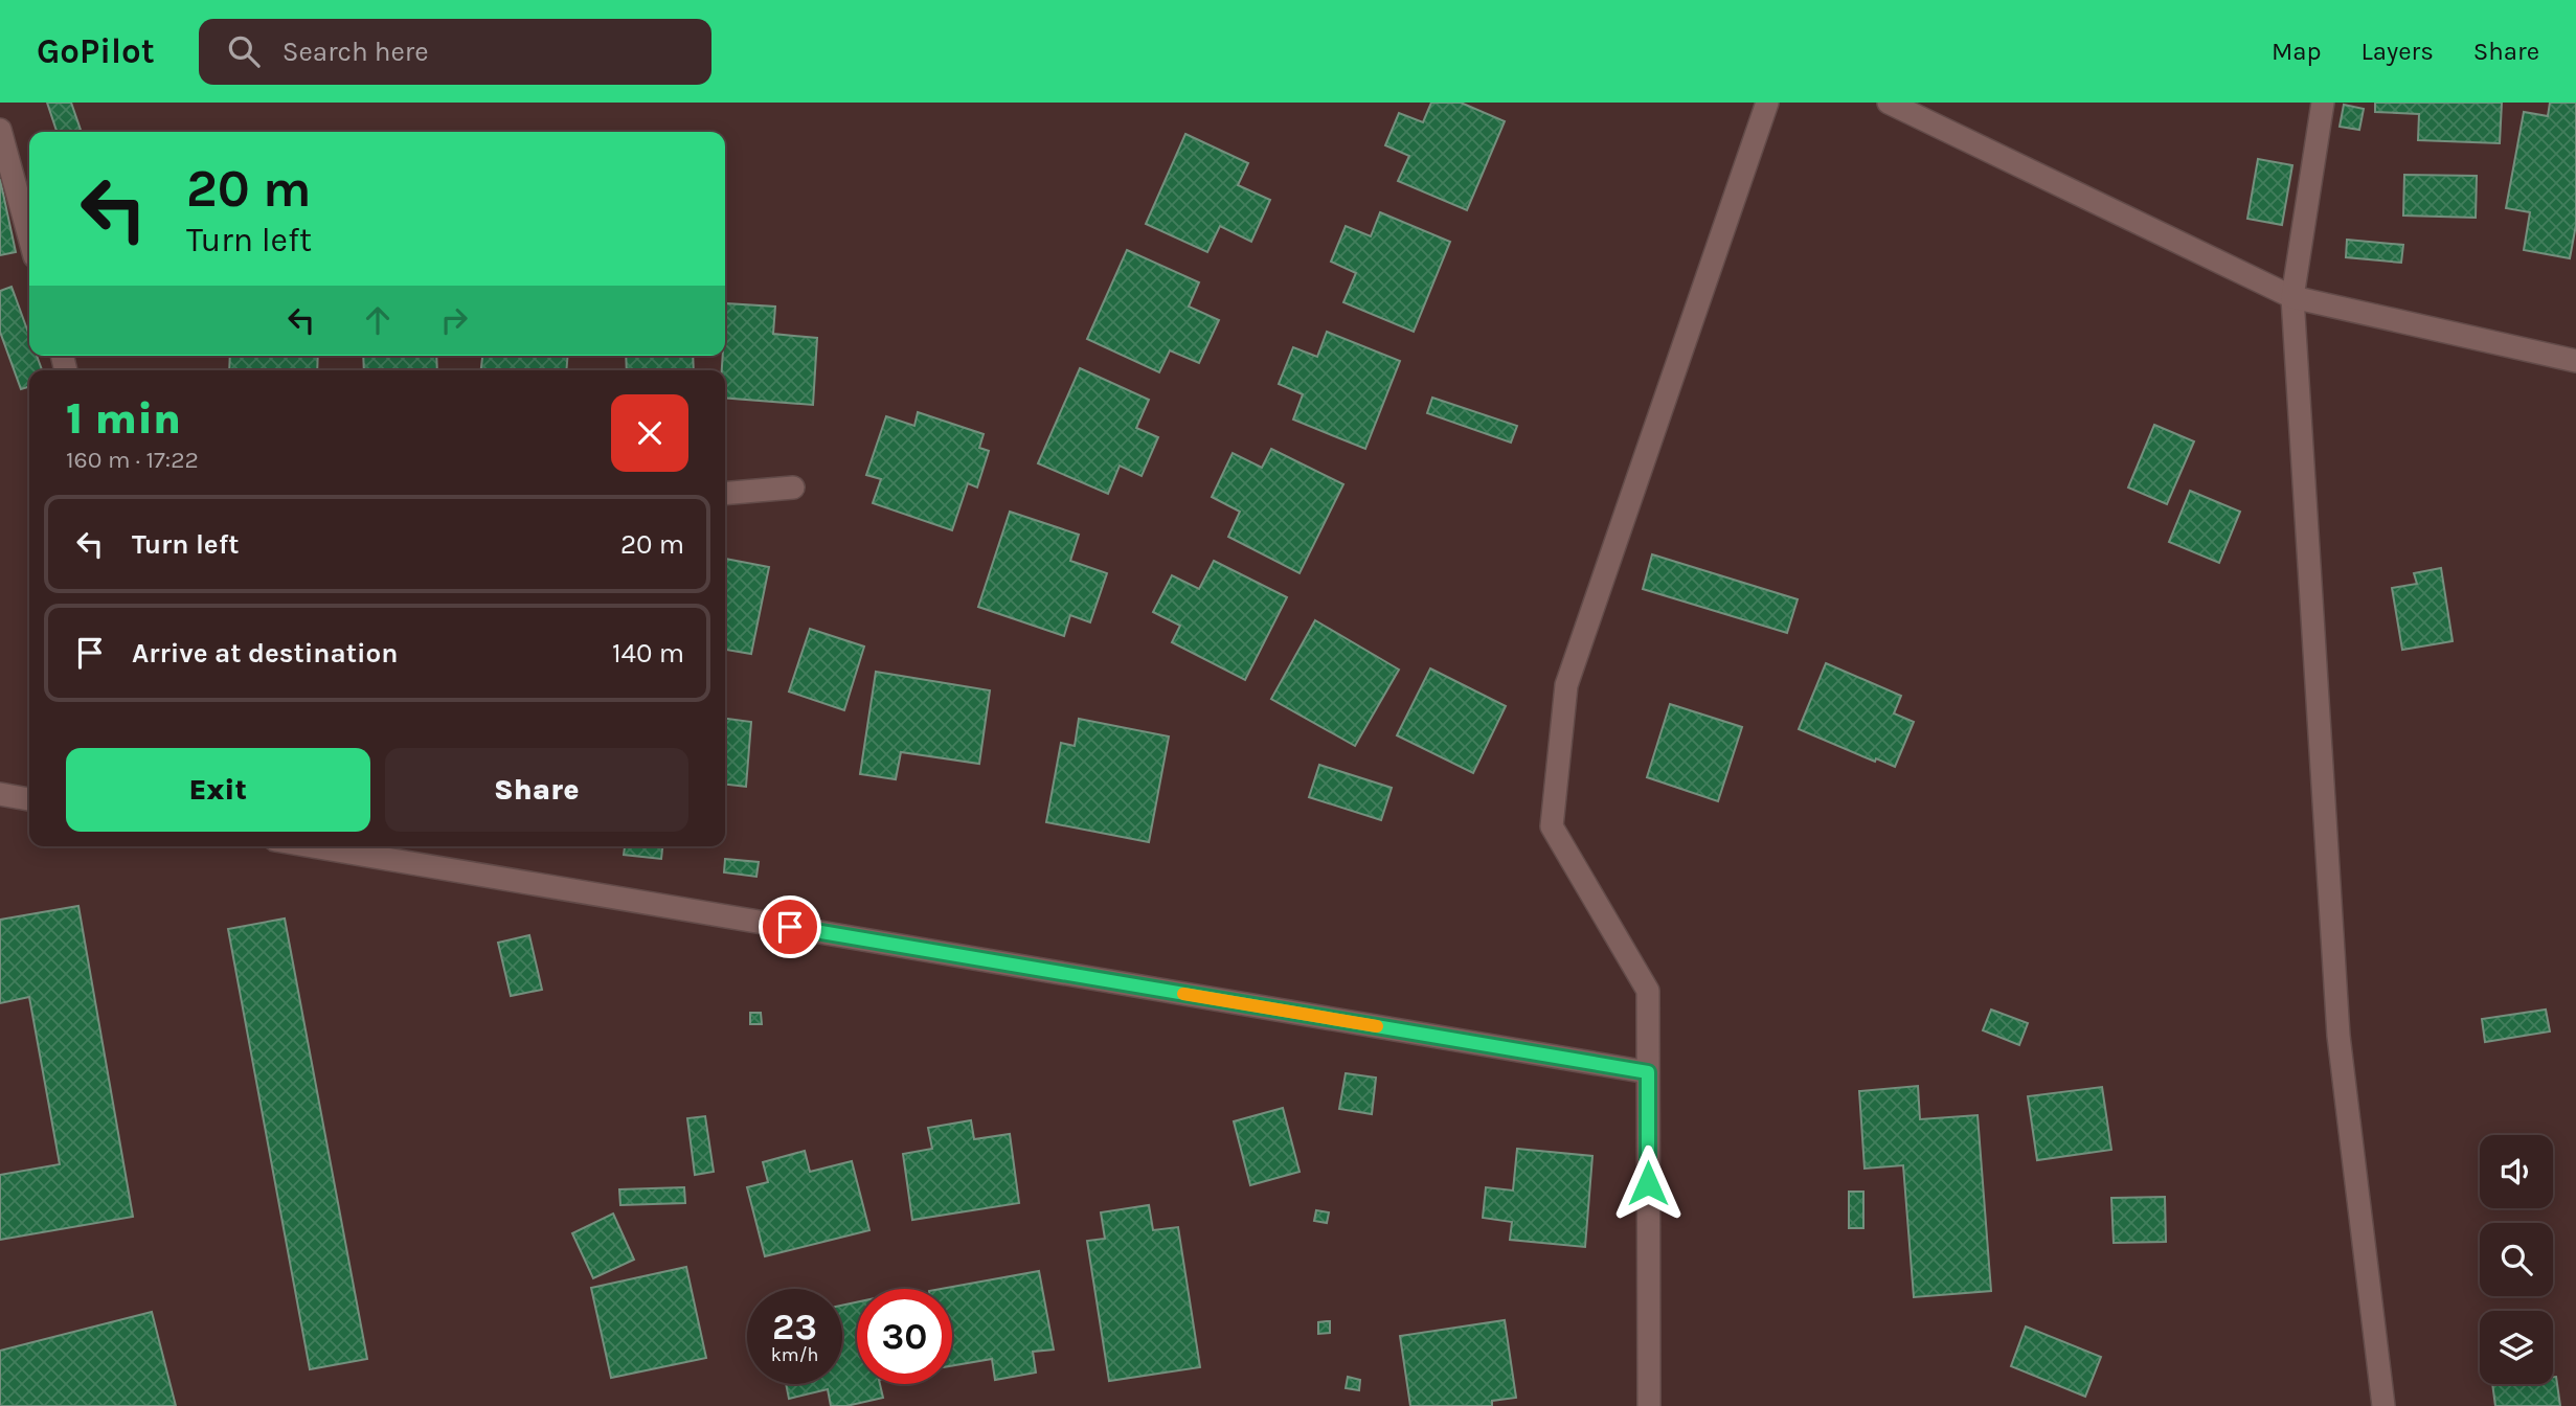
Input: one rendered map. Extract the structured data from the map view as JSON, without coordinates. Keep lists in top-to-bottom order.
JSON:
{
  "page": {
    "header": "GoPilot",
    "search": "Search here",
    "nav": ["Map", "Layers", "Share"],
    "turn": ["20 m", "Turn left"],
    "heading": ["1 min", "160 m · 17:22"],
    "list": [
      {
        "name": "Turn left",
        "value": "20 m"
      },
      {
        "name": "Arrive at destination",
        "value": "140 m"
      }
    ],
    "buttons": ["Exit", "Share"],
    "speed": "23 km/h",
    "limit": "30"
  }
}
